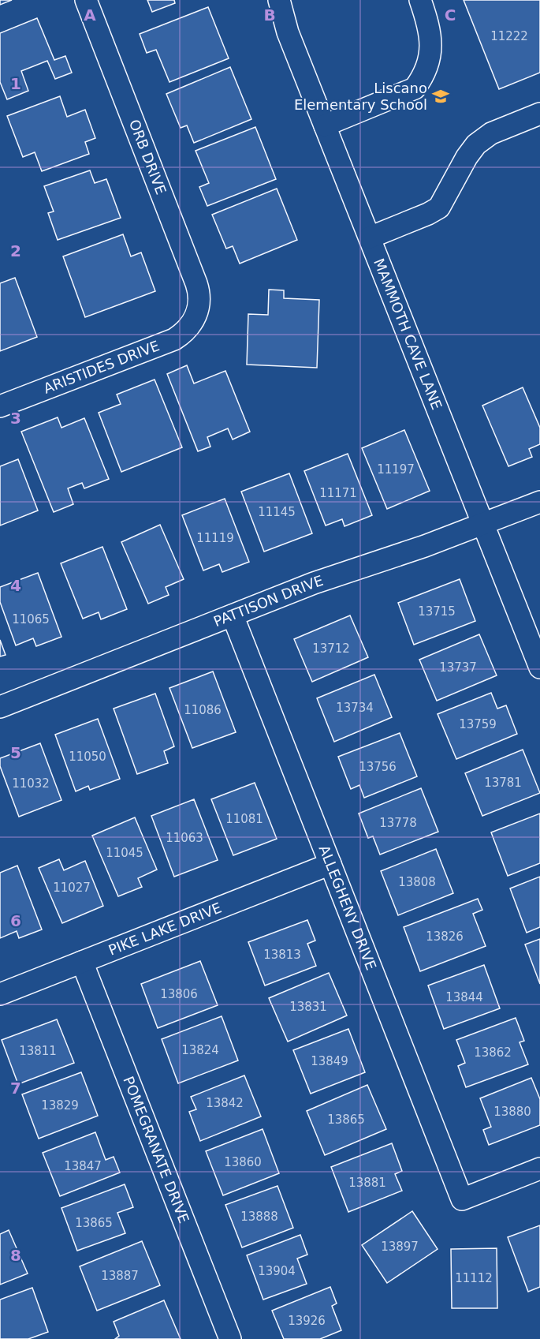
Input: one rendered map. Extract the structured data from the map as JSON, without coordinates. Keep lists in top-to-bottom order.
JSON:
{
  "streets": {
    "street": [
      "ORB DRIVE",
      "MAMMOTH CAVE LANE",
      "ARISTIDES DRIVE",
      "PATTISON DRIVE",
      "ALLEGHENY DRIVE",
      "PIKE LAKE DRIVE",
      "POMEGRANATE DRIVE"
    ]
  },
  "crossings": [
    ["ORB DRIVE", "ARISTIDES DRIVE"],
    ["MAMMOTH CAVE LANE", "PATTISON DRIVE"],
    ["PATTISON DRIVE", "ALLEGHENY DRIVE"],
    ["ALLEGHENY DRIVE", "PIKE LAKE DRIVE"],
    ["PIKE LAKE DRIVE", "POMEGRANATE DRIVE"]
  ],
  "places": {
    "school or university": ["Liscano Elementary School"]
  },
  "house_numbers": [
    "11222",
    "11197",
    "11171",
    "11145",
    "11119",
    "13715",
    "11065",
    "13712",
    "13737",
    "13734",
    "11086",
    "13759",
    "11050",
    "13756",
    "13781",
    "11032",
    "11081",
    "13778",
    "11063",
    "11045",
    "13808",
    "11027",
    "13826",
    "13813",
    "13806",
    "13844",
    "13831",
    "13824",
    "13811",
    "13862",
    "13849",
    "13842",
    "13829",
    "13880",
    "13865",
    "13860",
    "13847",
    "13881",
    "13888",
    "13865",
    "13897",
    "13904",
    "13887",
    "11112",
    "13926"
  ],
  "grid": {
    "columns": ["A", "B", "C"],
    "rows": [
      "1",
      "2",
      "3",
      "4",
      "5",
      "6",
      "7",
      "8"
    ]
  }
}
